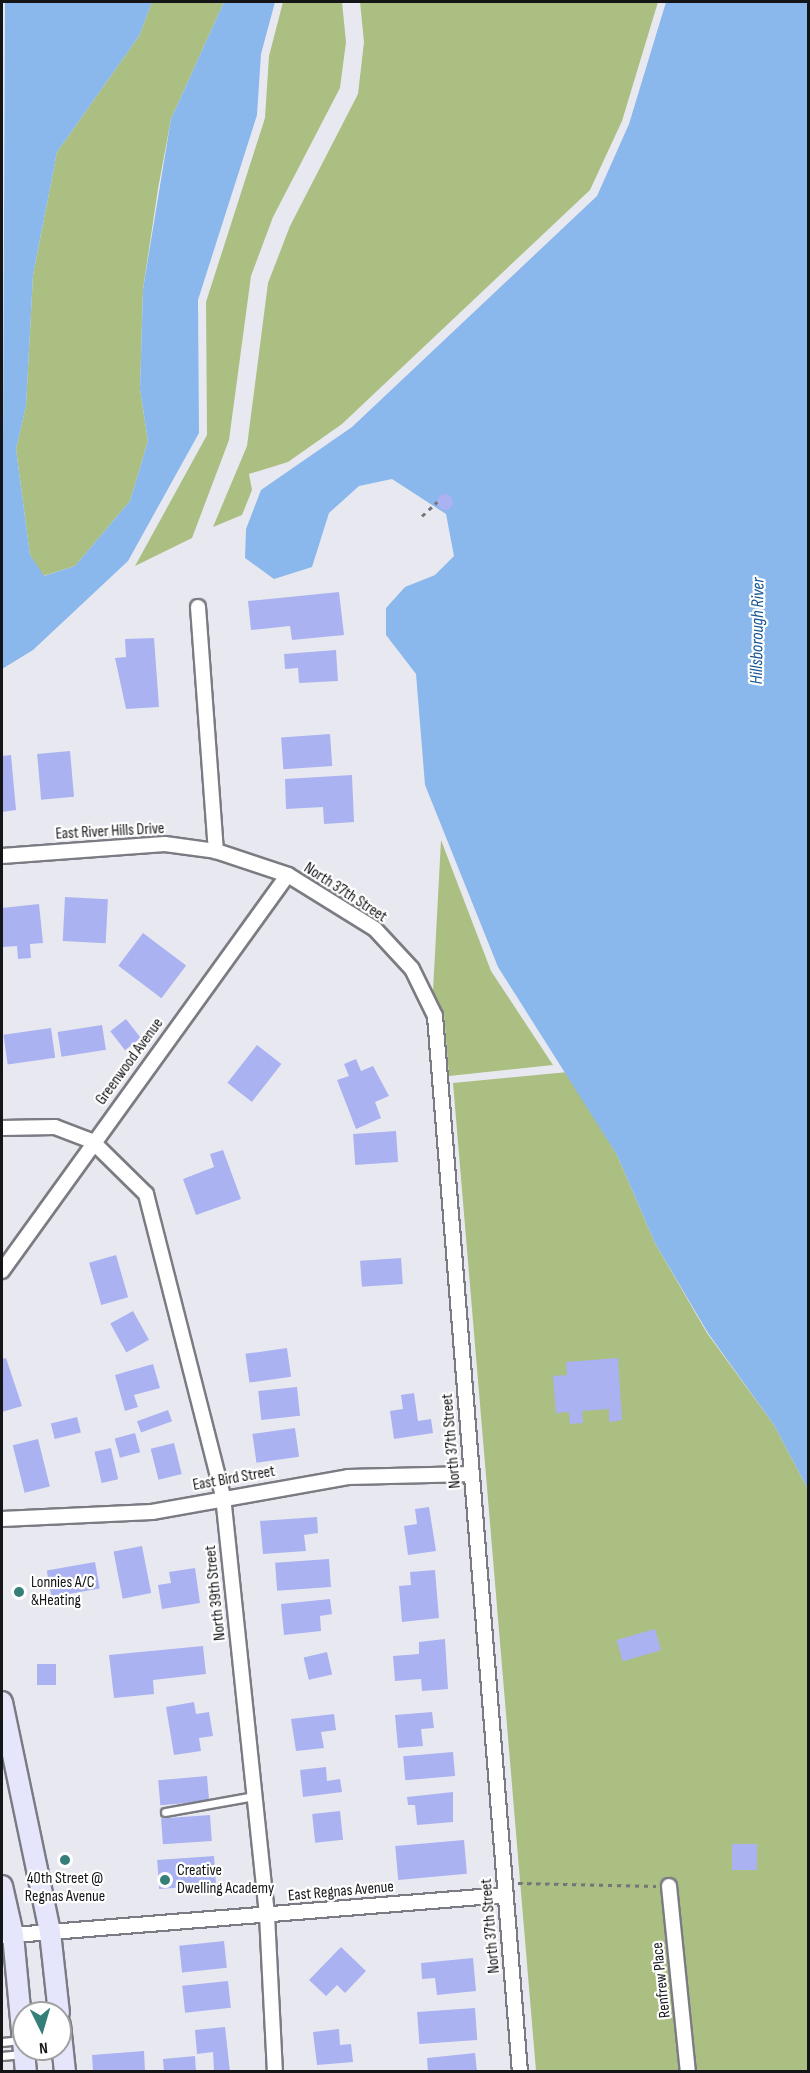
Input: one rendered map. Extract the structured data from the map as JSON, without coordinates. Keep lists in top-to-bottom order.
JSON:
{
  "streets": {
    "street": [
      "East River Hills Drive",
      "North 37th Street",
      "Greenwood Avenue",
      "East Bird Street",
      "North 39th Street",
      "East Regnas Avenue",
      "Renfrew Place"
    ]
  },
  "crossings": [
    ["East River Hills Drive", "North 37th Street"],
    ["East River Hills Drive", "Greenwood Avenue"],
    ["North 37th Street", "Greenwood Avenue"],
    ["North 37th Street", "East Bird Street"],
    ["North 37th Street", "East Regnas Avenue"],
    ["Greenwood Avenue", "North 39th Street"],
    ["East Bird Street", "North 39th Street"],
    ["North 39th Street", "East Regnas Avenue"]
  ],
  "water": ["Hillsborough River"],
  "places": ["Lonnies A/C &Heating", "40th Street @ Regnas Avenue", "Creative Dwelling Academy"],
  "north": "bottom"
}
